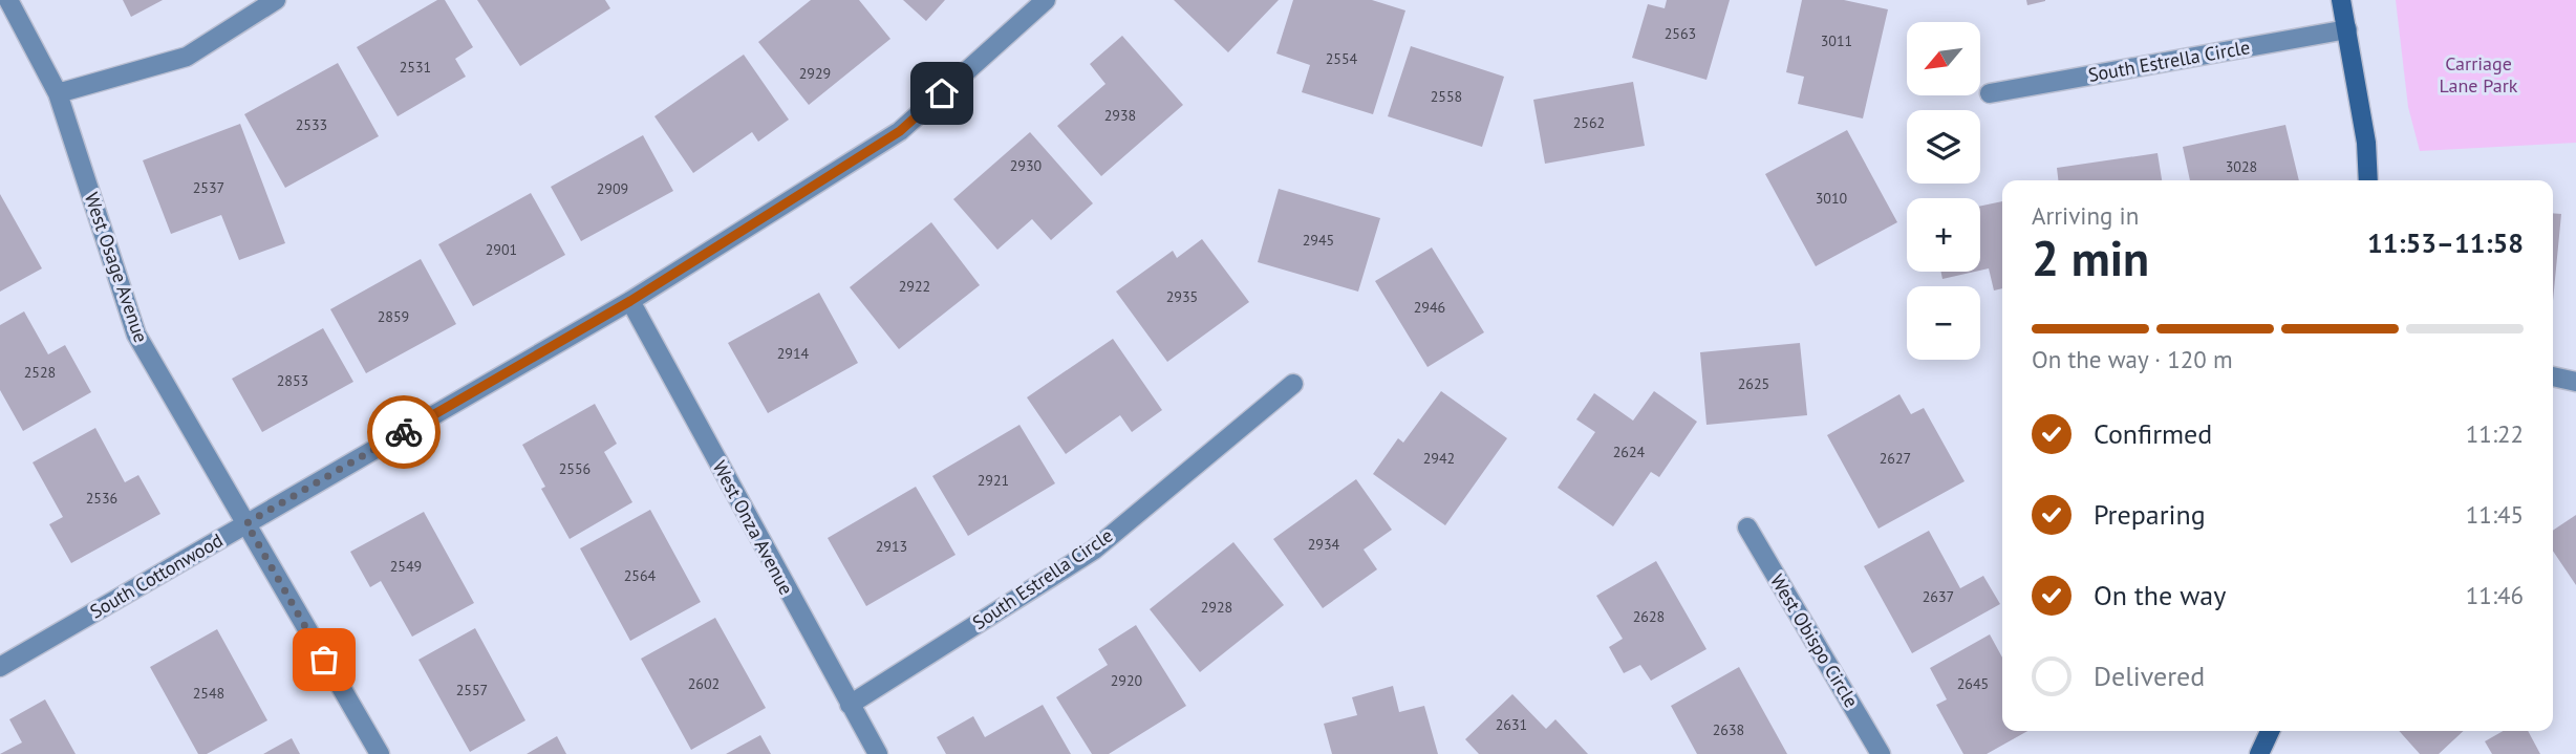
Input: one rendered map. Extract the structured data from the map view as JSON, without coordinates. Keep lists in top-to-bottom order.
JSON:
{
  "streets": {
    "street": [
      "South Estrella Circle",
      "West Osage Avenue",
      "West Onza Avenue",
      "South Cottonwood",
      "West Obispo Circle"
    ]
  },
  "crossings": [
    ["South Estrella Circle", "West Onza Avenue"],
    ["West Osage Avenue", "South Cottonwood"],
    ["West Onza Avenue", "South Cottonwood"]
  ],
  "parks": ["Carriage Lane Park"],
  "house_numbers": [
    "2563",
    "3011",
    "2554",
    "2531",
    "2929",
    "2558",
    "2938",
    "2562",
    "2533",
    "2930",
    "3028",
    "2537",
    "2909",
    "3010",
    "2945",
    "2901",
    "2922",
    "2935",
    "2946",
    "2859",
    "2914",
    "2528",
    "2853",
    "2625",
    "2624",
    "2942",
    "2627",
    "2556",
    "2921",
    "2536",
    "2934",
    "2913",
    "2549",
    "2564",
    "2637",
    "2928",
    "2628",
    "2920",
    "2602",
    "2645",
    "2557",
    "2548",
    "2631",
    "2638"
  ],
  "north": "bottom left",
  "page": {
    "map_buttons": ["+", "−"],
    "heading": ["2 min", "Arriving in", "11:53–11:58"],
    "bar": "On the way · 120 m",
    "list": [
      ["Confirmed", "11:22"],
      ["Preparing", "11:45"],
      ["On the way", "11:46"],
      "Delivered"
    ]
  }
}
